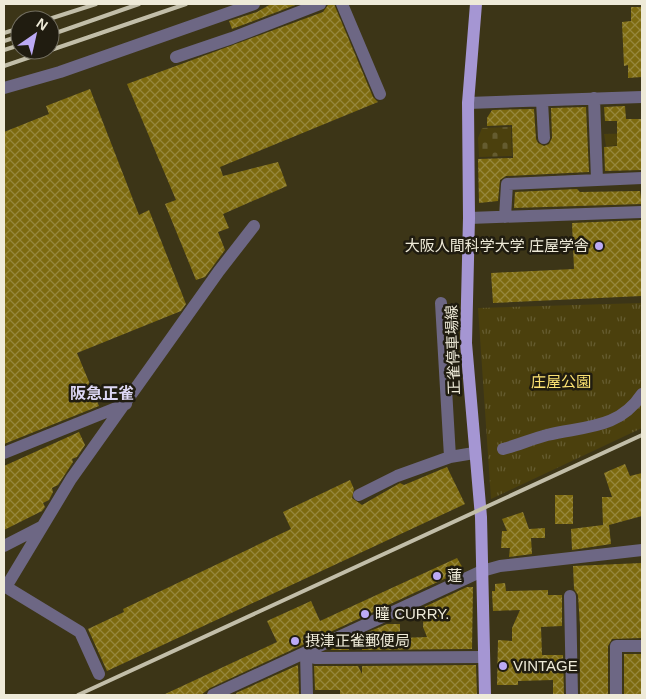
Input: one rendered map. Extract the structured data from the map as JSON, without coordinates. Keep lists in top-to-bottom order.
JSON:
{
  "streets": {
    "main road": ["正雀停車場線"]
  },
  "districts": ["阪急正雀"],
  "parks": ["庄屋公園"],
  "places": [
    "大阪人間科学大学 庄屋学舎",
    "蓮",
    "瞳 CURRY.",
    "摂津正雀郵便局",
    "VINTAGE"
  ],
  "north": "top right"
}
